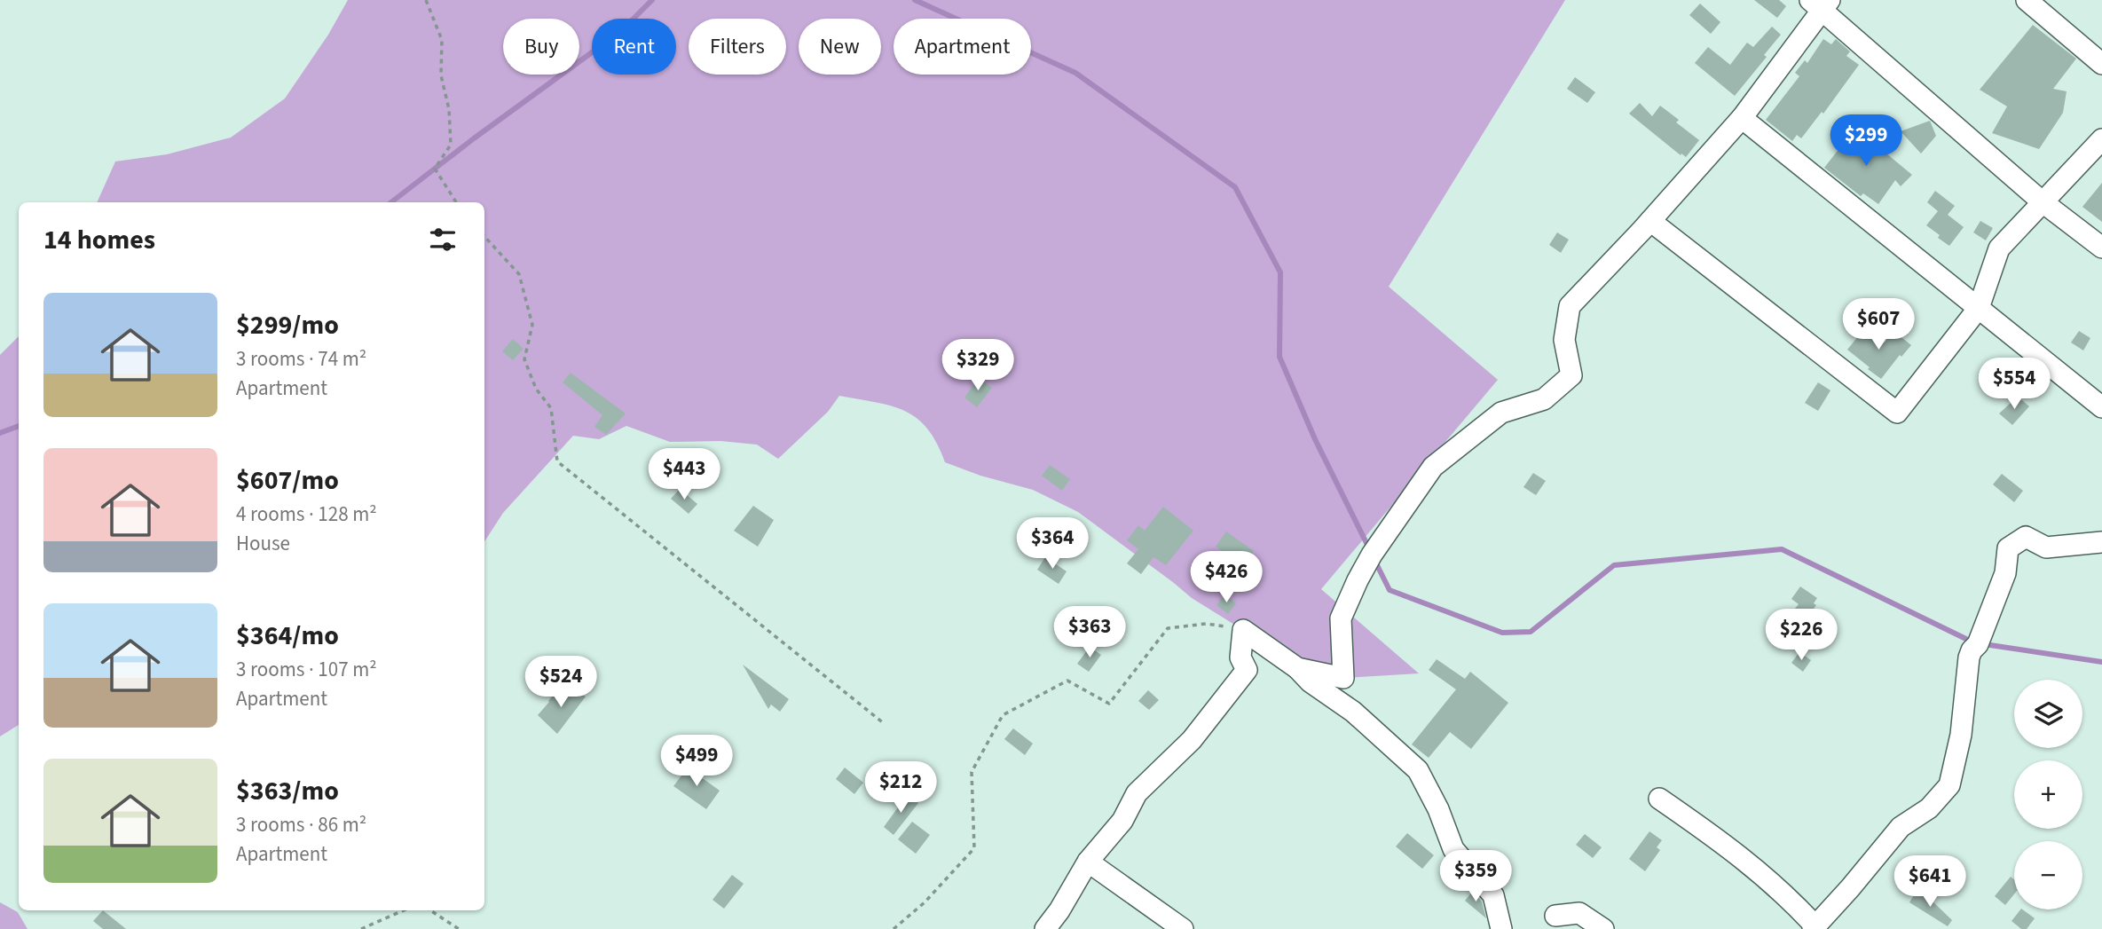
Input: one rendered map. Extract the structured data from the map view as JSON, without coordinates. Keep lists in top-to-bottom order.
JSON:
{
  "page": {
    "chip": [
      "Buy",
      "Rent",
      "Filters",
      "New",
      "Apartment"
    ],
    "price": [
      "$299",
      "$607",
      "$329",
      "$554",
      "$443",
      "$364",
      "$426",
      "$363",
      "$226",
      "$524",
      "$499",
      "$212",
      "$359",
      "$641"
    ],
    "heading": "14 homes",
    "list": [
      {
        "name": "$299/mo",
        "note": "3 rooms · 74 m² · Apartment"
      },
      {
        "name": "$607/mo",
        "note": "4 rooms · 128 m² · House"
      },
      {
        "name": "$364/mo",
        "note": "3 rooms · 107 m² · Apartment"
      },
      {
        "name": "$363/mo",
        "note": "3 rooms · 86 m² · Apartment"
      }
    ],
    "map_buttons": ["+", "−"]
  }
}
